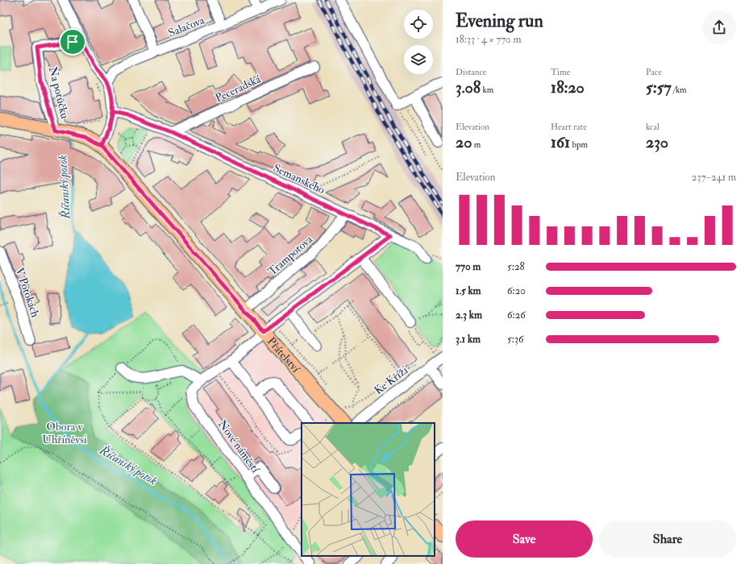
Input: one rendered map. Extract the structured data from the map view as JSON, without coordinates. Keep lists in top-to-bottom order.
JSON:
{
  "streets": {
    "main road": ["Přátelství"],
    "street": [
      "Salačova",
      "Peceradská",
      "Na potůčku",
      "Semanského",
      "Trampotova",
      "V Potokách",
      "Ke Kříži",
      "Nové náměstí"
    ]
  },
  "crossings": [
    ["Peceradská", "Semanského"],
    ["Na potůčku", "Přátelství"],
    ["Semanského", "Trampotova"],
    ["Semanského", "Nové náměstí"],
    ["Trampotova", "Přátelství"],
    ["Přátelství", "Nové náměstí"]
  ],
  "water": ["Říčanský potok"],
  "parks": ["Obora v Uhříněvsi"],
  "page": {
    "heading": ["Evening run", "18:33 · 4 × 770 m"],
    "stats": [
      ["Distance", "3.08 km"],
      ["Time", "18:20"],
      ["Pace", "5:57 /km"],
      ["Elevation", "20 m"],
      ["Heart rate", "161 bpm"],
      ["kcal", "230"]
    ],
    "chart": ["Elevation", "237–241 m"],
    "list": [
      {
        "name": "770 m",
        "note": "5:28"
      },
      {
        "name": "1.5 km",
        "note": "6:20"
      },
      {
        "name": "2.3 km",
        "note": "6:26"
      },
      {
        "name": "3.1 km",
        "note": "5:36"
      }
    ],
    "buttons": ["Save", "Share"]
  }
}
